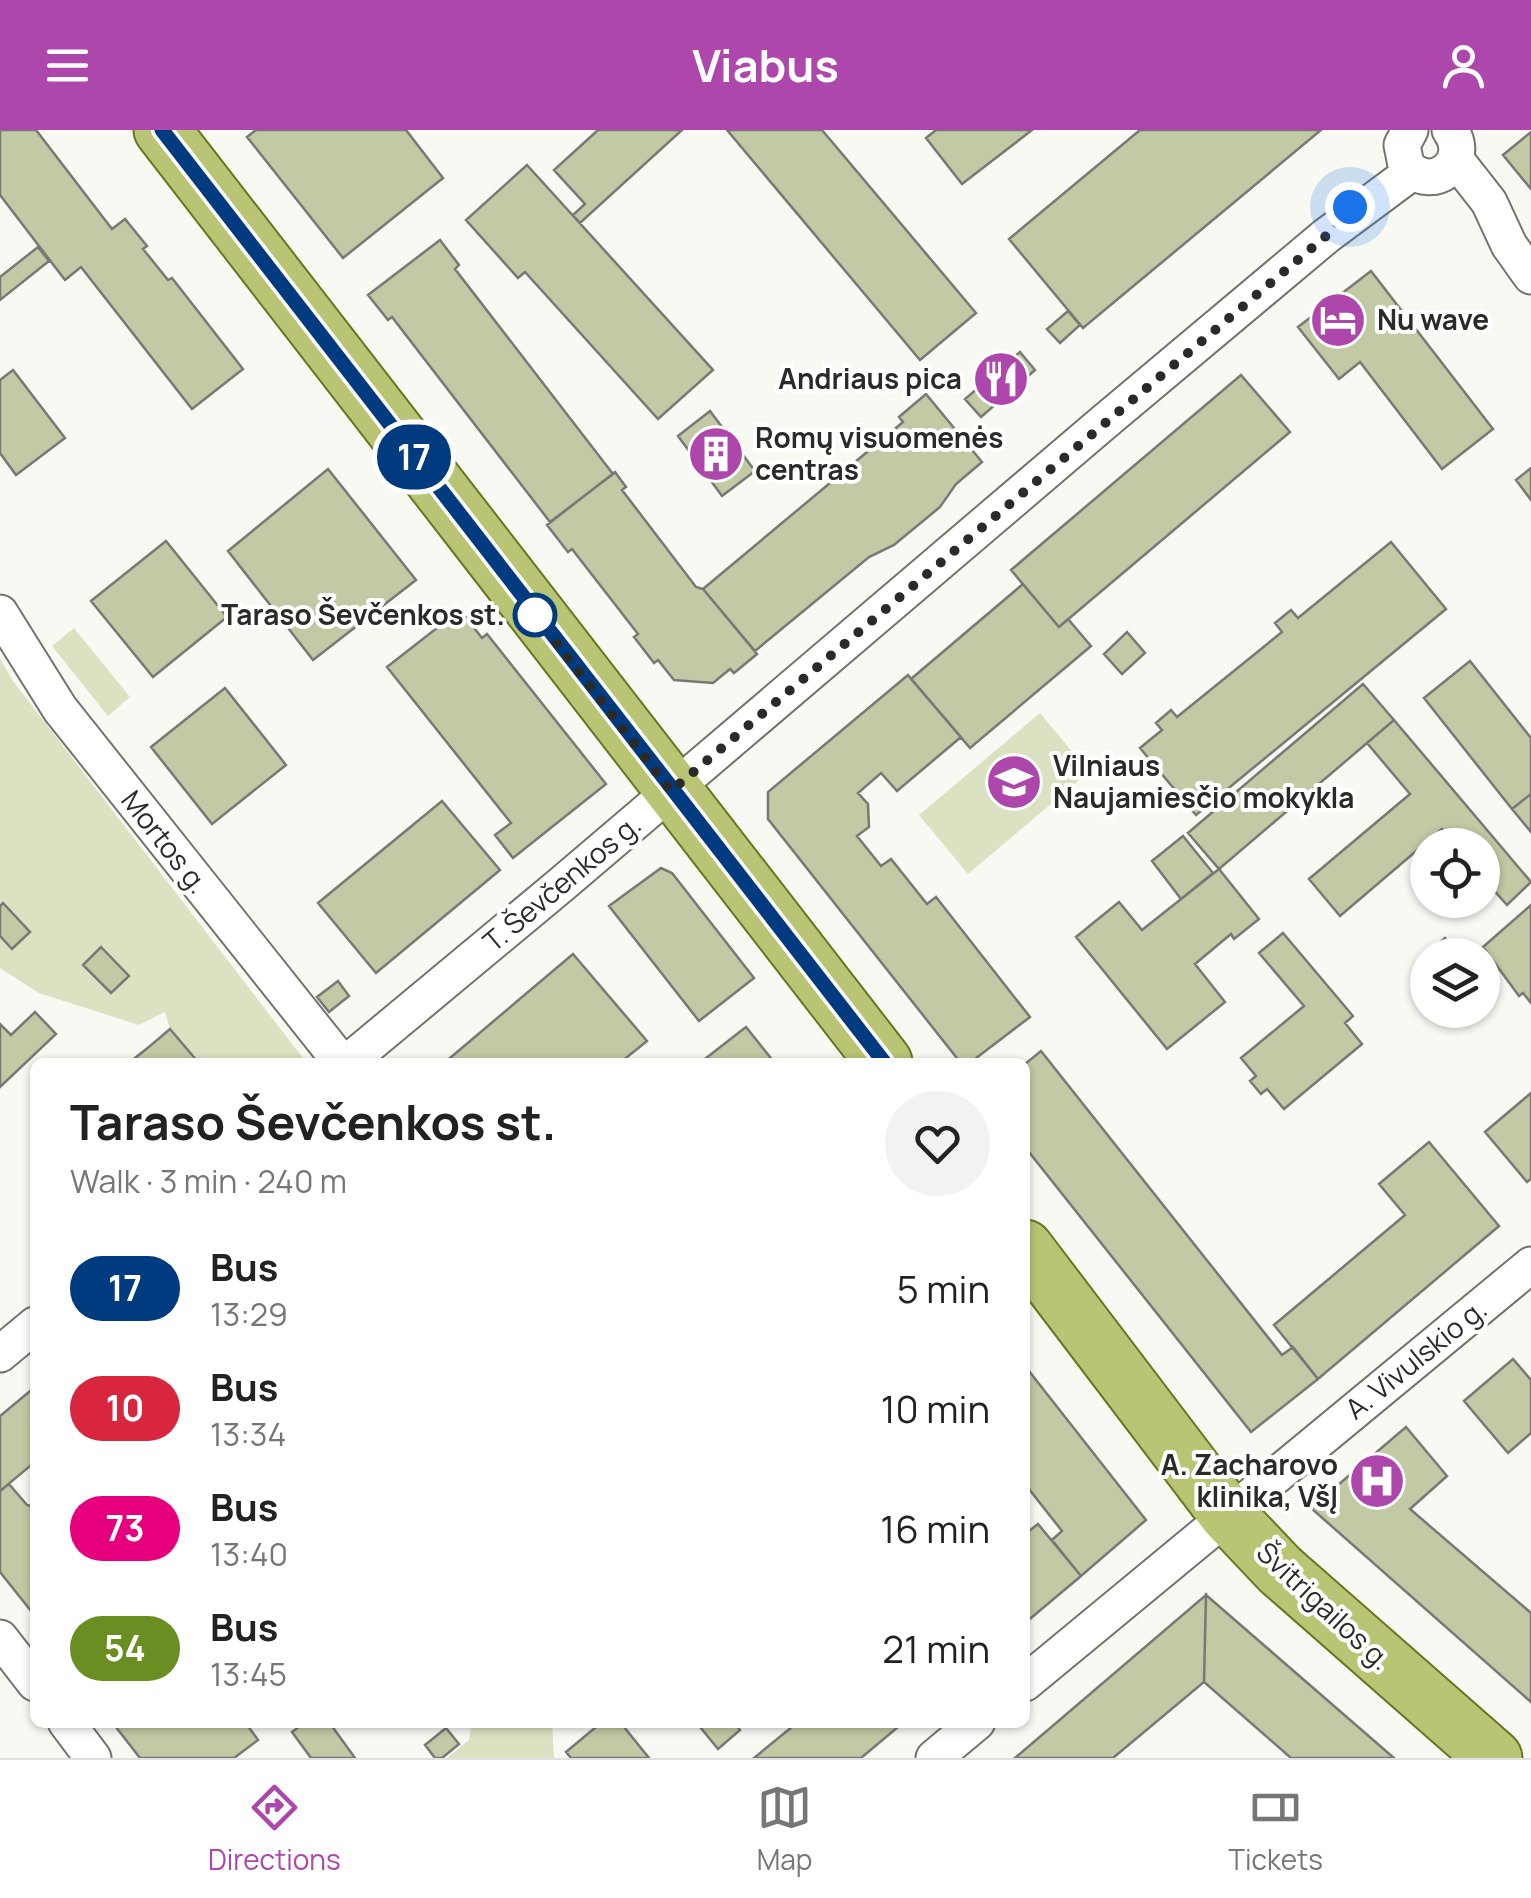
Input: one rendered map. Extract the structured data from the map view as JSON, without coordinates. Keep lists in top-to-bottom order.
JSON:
{
  "streets": {
    "main road": ["Švitrigailos g."],
    "street": ["Mortos g.", "T. Ševčenkos g.", "A. Vivulskio g."]
  },
  "crossings": [
    ["A. Vivulskio g.", "Švitrigailos g."]
  ],
  "places": {
    "hotel": ["Nu wave"],
    "restaurant": ["Andriaus pica"],
    "building": ["Romų visuomenės centras"],
    "other": ["Taraso Ševčenkos st."],
    "school or university": ["Vilniaus Naujamiesčio mokykla"],
    "hospital": ["A. Zacharovo klinika, VšĮ"]
  },
  "lines": ["bus line 17"],
  "page": {
    "header": "Viabus",
    "on_map": "17",
    "heading": ["Taraso Ševčenkos st.", "Walk · 3 min · 240 m"],
    "list": [
      {
        "mark": "17",
        "name": "Bus",
        "note": "13:29",
        "value": "5 min"
      },
      {
        "mark": "10",
        "name": "Bus",
        "note": "13:34",
        "value": "10 min"
      },
      {
        "mark": "73",
        "name": "Bus",
        "note": "13:40",
        "value": "16 min"
      },
      {
        "mark": "54",
        "name": "Bus",
        "note": "13:45",
        "value": "21 min"
      }
    ],
    "tabs": ["Directions", "Map", "Tickets"]
  }
}
